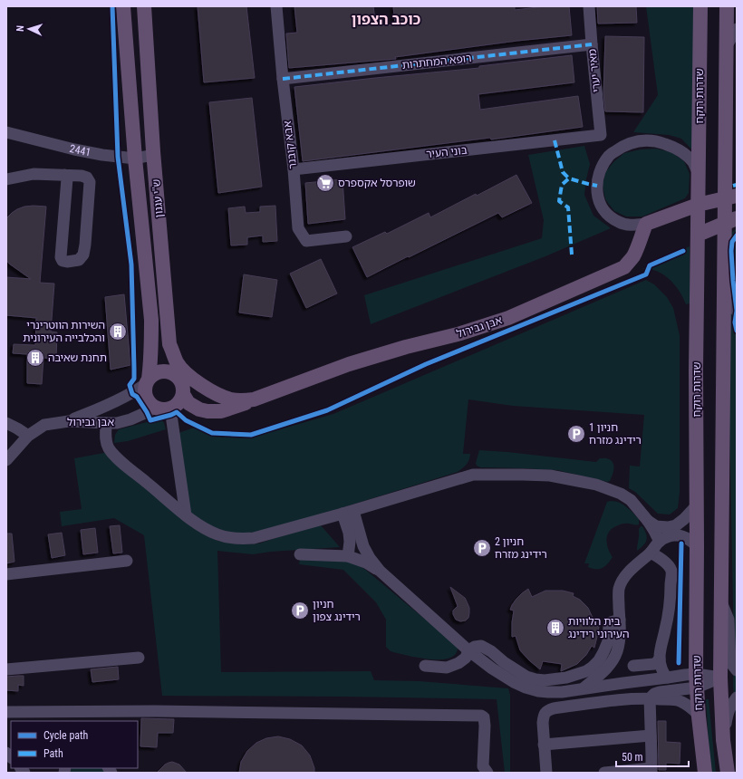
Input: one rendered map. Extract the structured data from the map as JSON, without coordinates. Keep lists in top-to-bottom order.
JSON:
{
  "streets": {
    "main road": ["שדרות רוקח", "ש''י עגנון", "אבן גבירול"],
    "street": [
      "רופא המחתרות",
      "מאיר יערי",
      "אבא קובנר",
      "2441",
      "בוני העיר"
    ]
  },
  "crossings": [
    ["רופא המחתרות", "מאיר יערי"],
    ["רופא המחתרות", "אבא קובנר"],
    ["מאיר יערי", "בוני העיר"],
    ["שדרות רוקח", "אבן גבירול"],
    ["אבא קובנר", "בוני העיר"],
    ["2441", "ש''י עגנון"],
    ["ש''י עגנון", "אבן גבירול"]
  ],
  "districts": ["כוכב הצפון"],
  "places": {
    "supermarket": ["שופרסל אקספרס"],
    "building": ["השירות הווטרינרי והכלבייה העירונית", "תחנת שאיבה", "בית הלוויות העירוני רידינג"],
    "parking": ["1 חניון רידינג מזרח", "2 חניון רידינג מזרח", "חניון רידינג צפון"]
  },
  "legend": ["Cycle path", "Path"],
  "scale_bar": "50 m",
  "north": "left"
}
